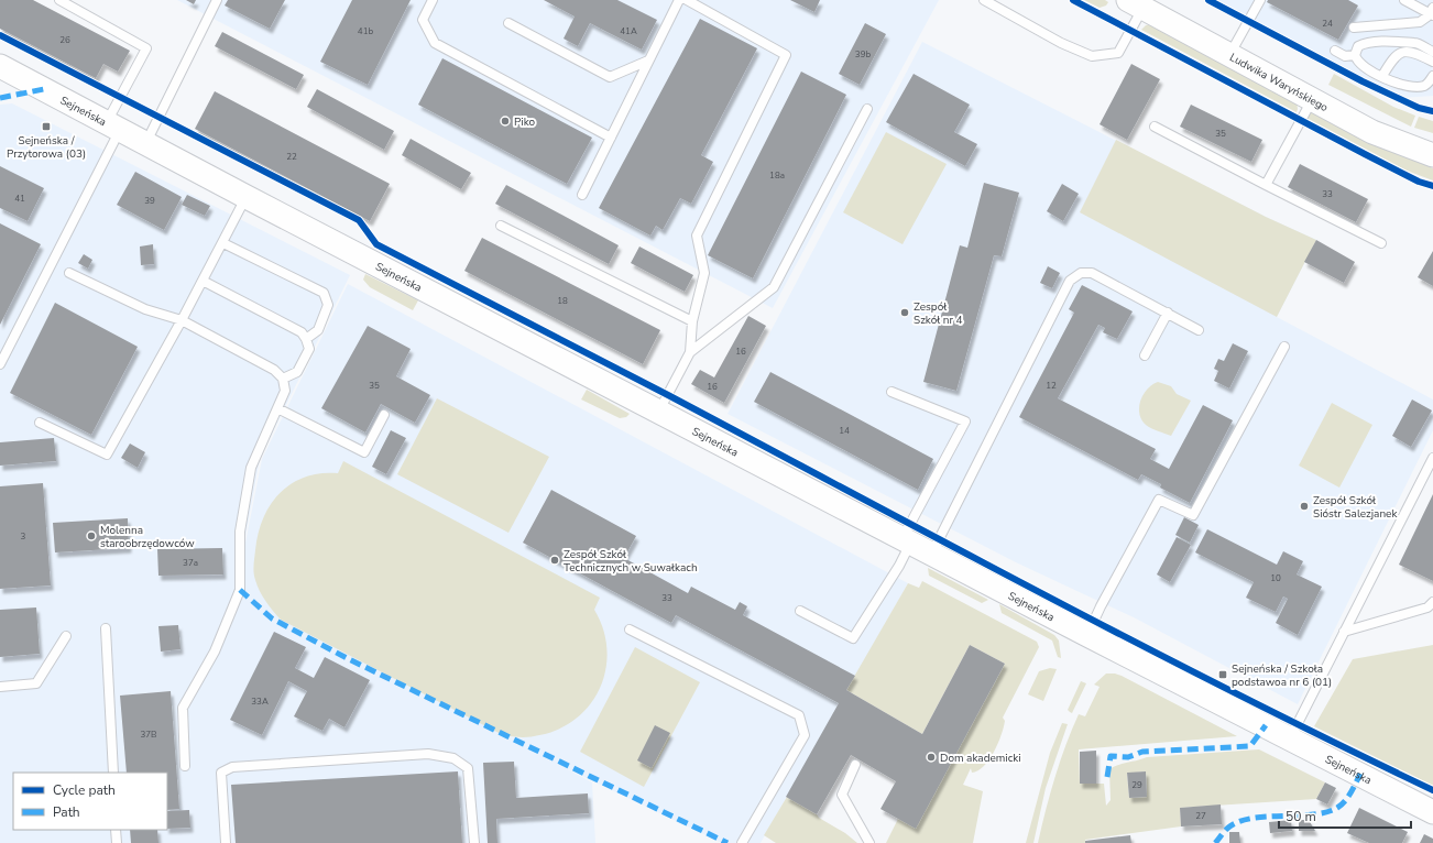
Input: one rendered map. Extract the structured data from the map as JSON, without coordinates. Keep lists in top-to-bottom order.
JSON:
{
  "streets": {
    "street": ["Ludwika Waryńskiego", "Sejneńska"]
  },
  "places": {
    "other": [
      "Piko",
      "Zespół Szkół nr 4",
      "Zespół Szkół Sióstr Salezjanek",
      "Molenna staroobrzędowców",
      "Zespół Szkół Technicznych w Suwałkach",
      "Dom akademicki"
    ],
    "transit": ["Sejneńska / Przytorowa (03)", "Sejneńska / Szkoła podstawoa nr 6 (01)"]
  },
  "house_numbers": [
    "24",
    "41b",
    "41A",
    "26",
    "39b",
    "35",
    "22",
    "18a",
    "33",
    "41",
    "39",
    "18",
    "16",
    "35",
    "12",
    "16",
    "14",
    "3",
    "37a",
    "10",
    "33",
    "33A",
    "37B",
    "29",
    "27"
  ],
  "legend": ["Cycle path", "Path"],
  "scale_bar": "50 m"
}
